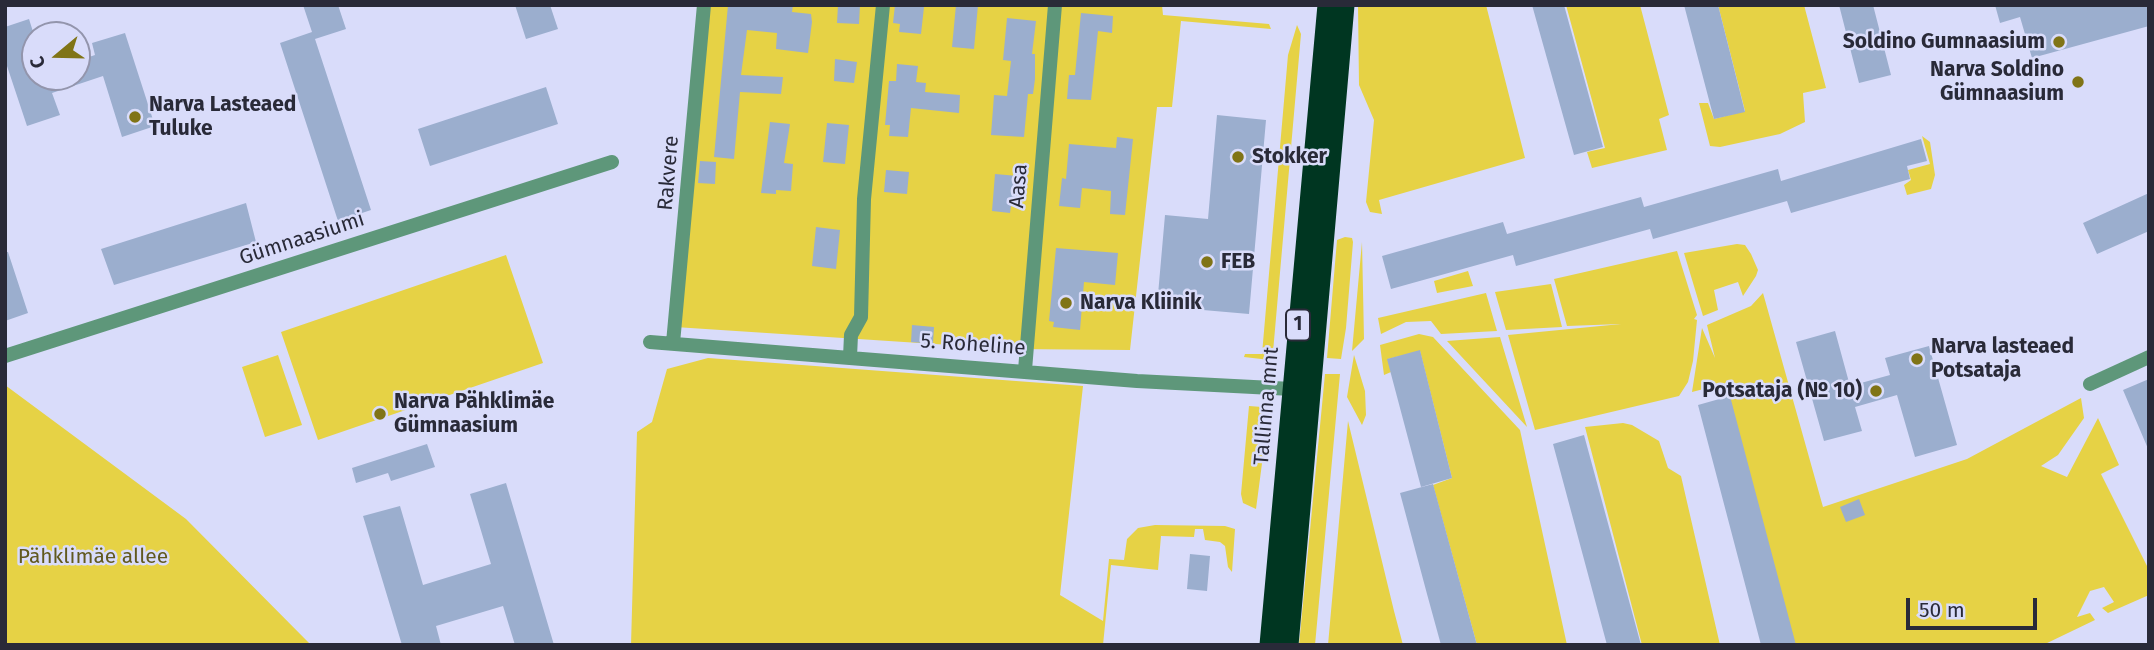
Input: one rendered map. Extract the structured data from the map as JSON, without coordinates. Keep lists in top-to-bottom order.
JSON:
{
  "streets": {
    "highway": ["1", "Tallinna mnt"],
    "street": [
      "Rakvere",
      "Aasa",
      "Gümnaasiumi",
      "5. Roheline"
    ]
  },
  "crossings": [
    ["Rakvere", "5. Roheline"],
    ["Aasa", "5. Roheline"],
    ["5. Roheline", "Tallinna mnt"]
  ],
  "parks": ["Pähklimäe allee"],
  "places": [
    "Soldino Gumnaasium",
    "Narva Soldino Gümnaasium",
    "Narva Lasteaed Tuluke",
    "Stokker",
    "FEB",
    "Narva Kliinik",
    "Narva lasteaed Potsataja",
    "Potsataja (№ 10)",
    "Narva Pähklimäe Gümnaasium"
  ],
  "scale_bar": "50 m",
  "north": "left"
}
